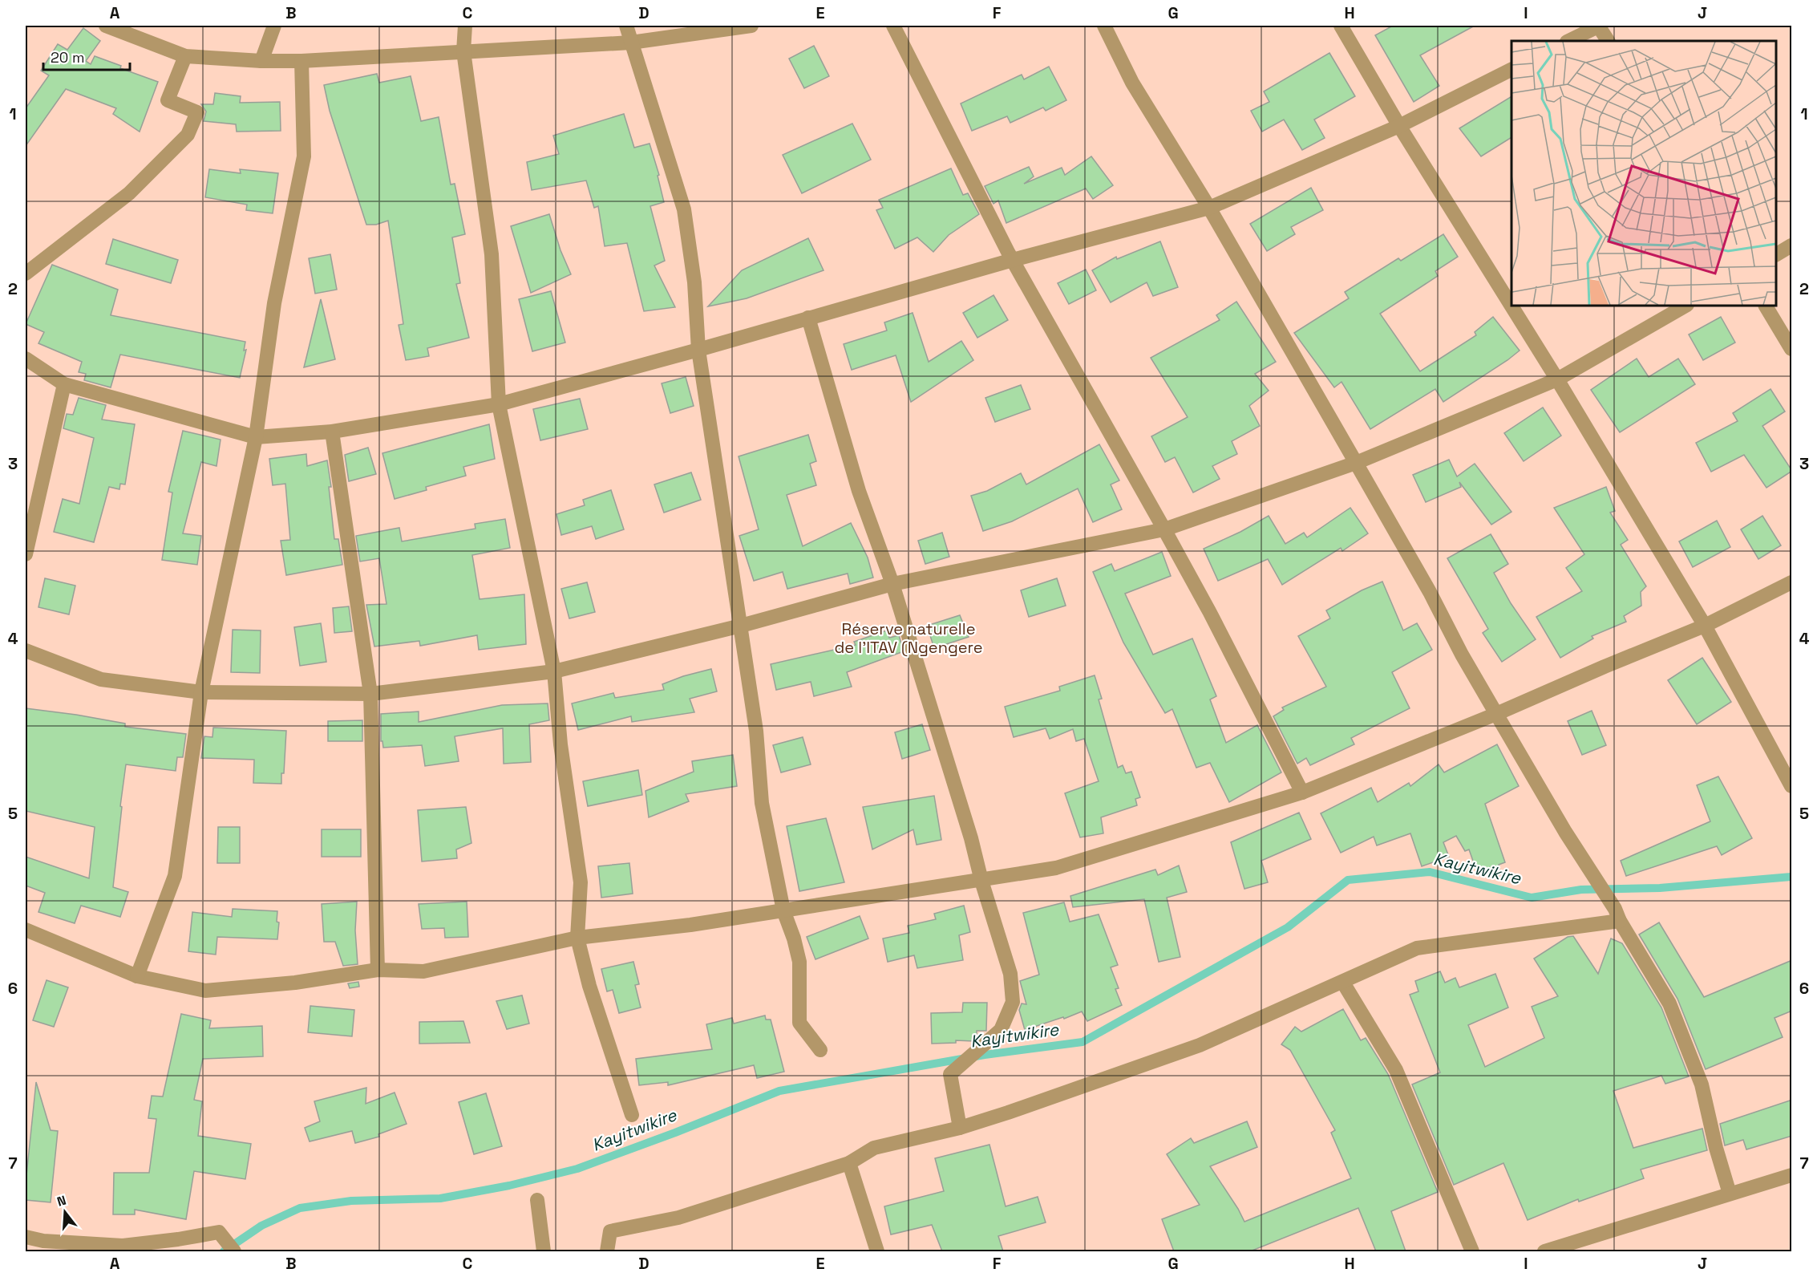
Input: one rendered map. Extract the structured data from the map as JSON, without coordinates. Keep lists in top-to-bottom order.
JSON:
{
  "water": ["Kayitwikire"],
  "parks": ["Réserve naturelle de l'ITAV (Ngengere"],
  "scale_bar": "20 m",
  "north": "top",
  "grid": {
    "columns": [
      "A",
      "B",
      "C",
      "D",
      "E",
      "F",
      "G",
      "H",
      "I",
      "J"
    ],
    "rows": [
      "1",
      "2",
      "3",
      "4",
      "5",
      "6",
      "7"
    ]
  }
}
